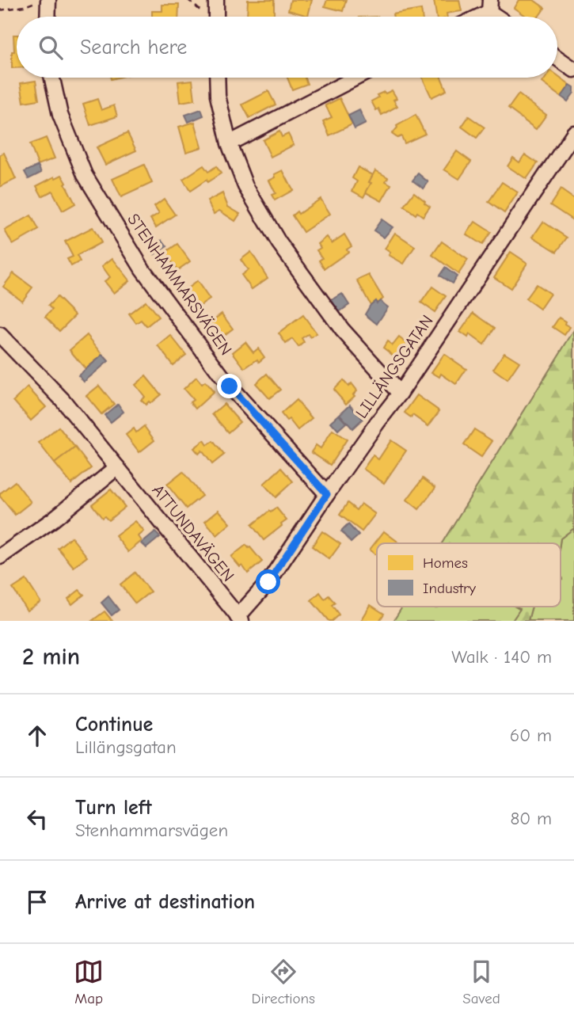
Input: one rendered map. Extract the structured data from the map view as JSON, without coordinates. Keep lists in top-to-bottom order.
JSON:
{
  "streets": {
    "street": ["STENHAMMARSVÄGEN", "LILLÄNGSGATAN", "ATTUNDAVÄGEN"]
  },
  "crossings": [
    ["STENHAMMARSVÄGEN", "LILLÄNGSGATAN"],
    ["LILLÄNGSGATAN", "ATTUNDAVÄGEN"]
  ],
  "legend": ["Homes", "Industry"],
  "page": {
    "search": "Search here",
    "heading": ["2 min", "Walk · 140 m"],
    "list": [
      ["Continue", "Lillängsgatan", "60 m"],
      ["Turn left", "Stenhammarsvägen", "80 m"],
      "Arrive at destination"
    ],
    "nav": ["Map", "Directions", "Saved"]
  }
}
